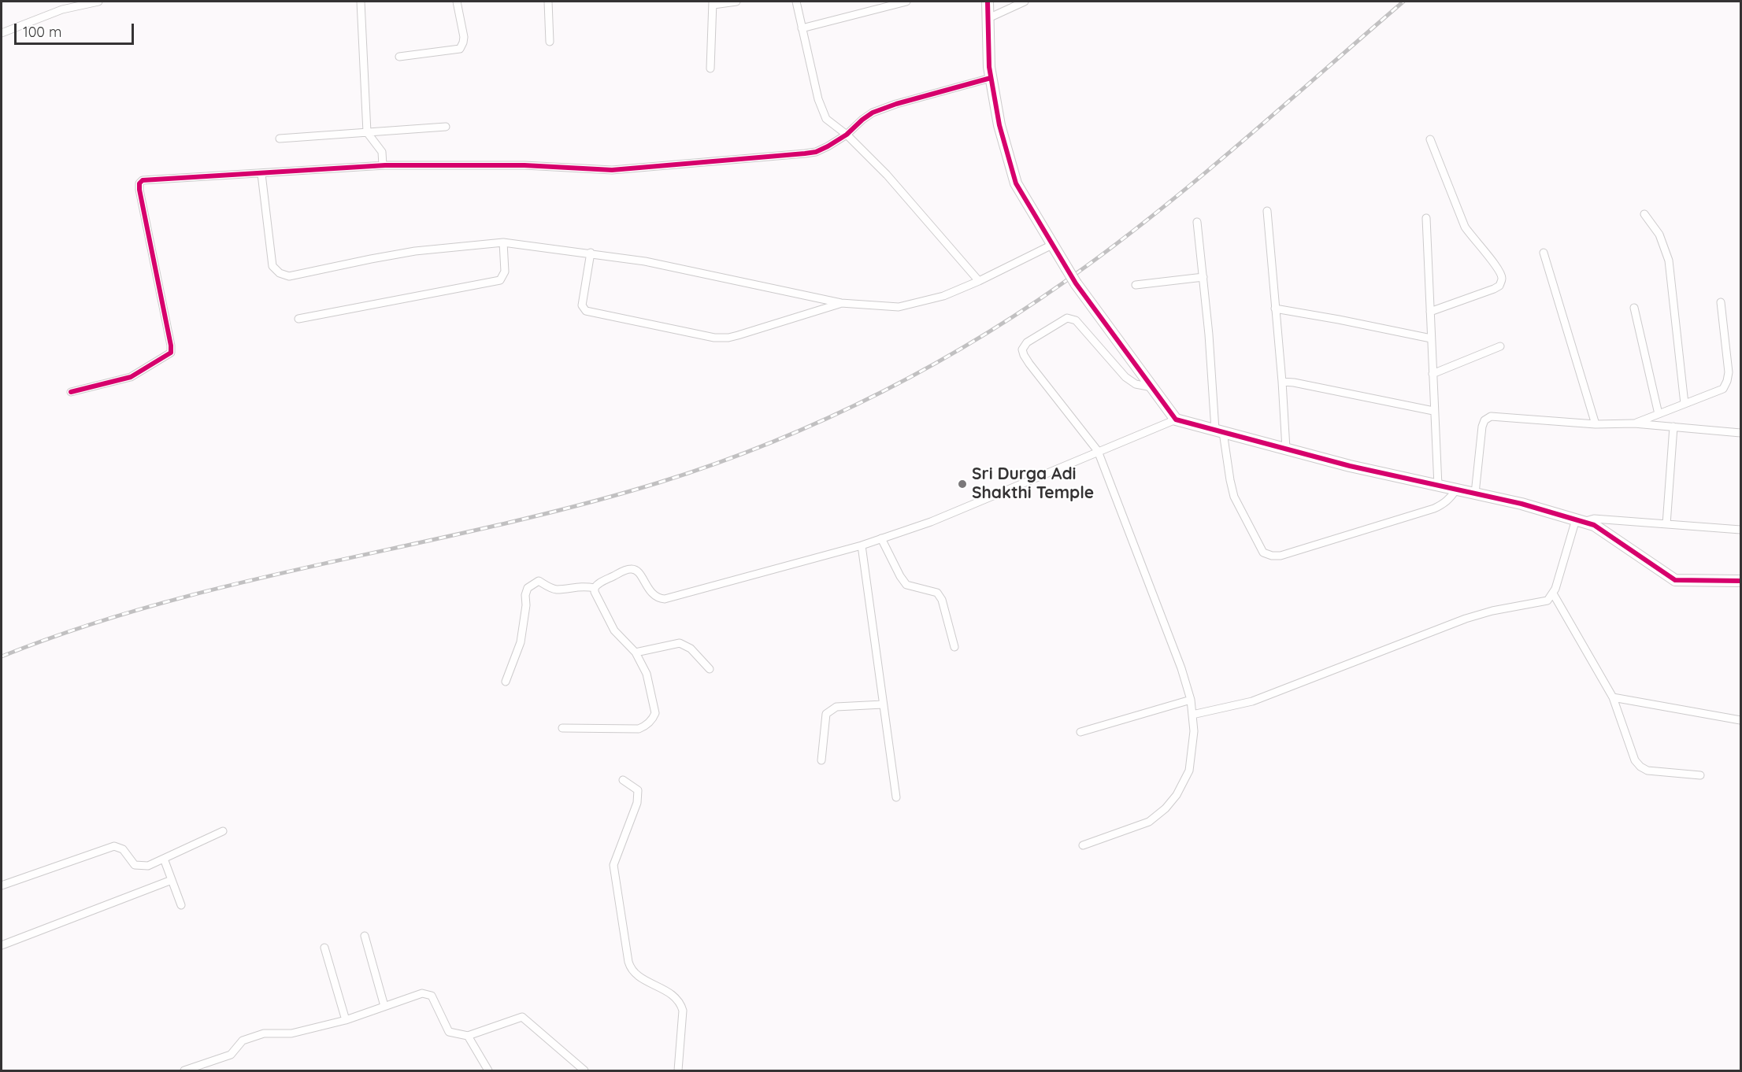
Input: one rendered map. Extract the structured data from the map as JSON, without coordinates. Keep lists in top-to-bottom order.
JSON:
{
  "places": ["Sri Durga Adi Shakthi Temple"],
  "scale_bar": "100 m"
}
